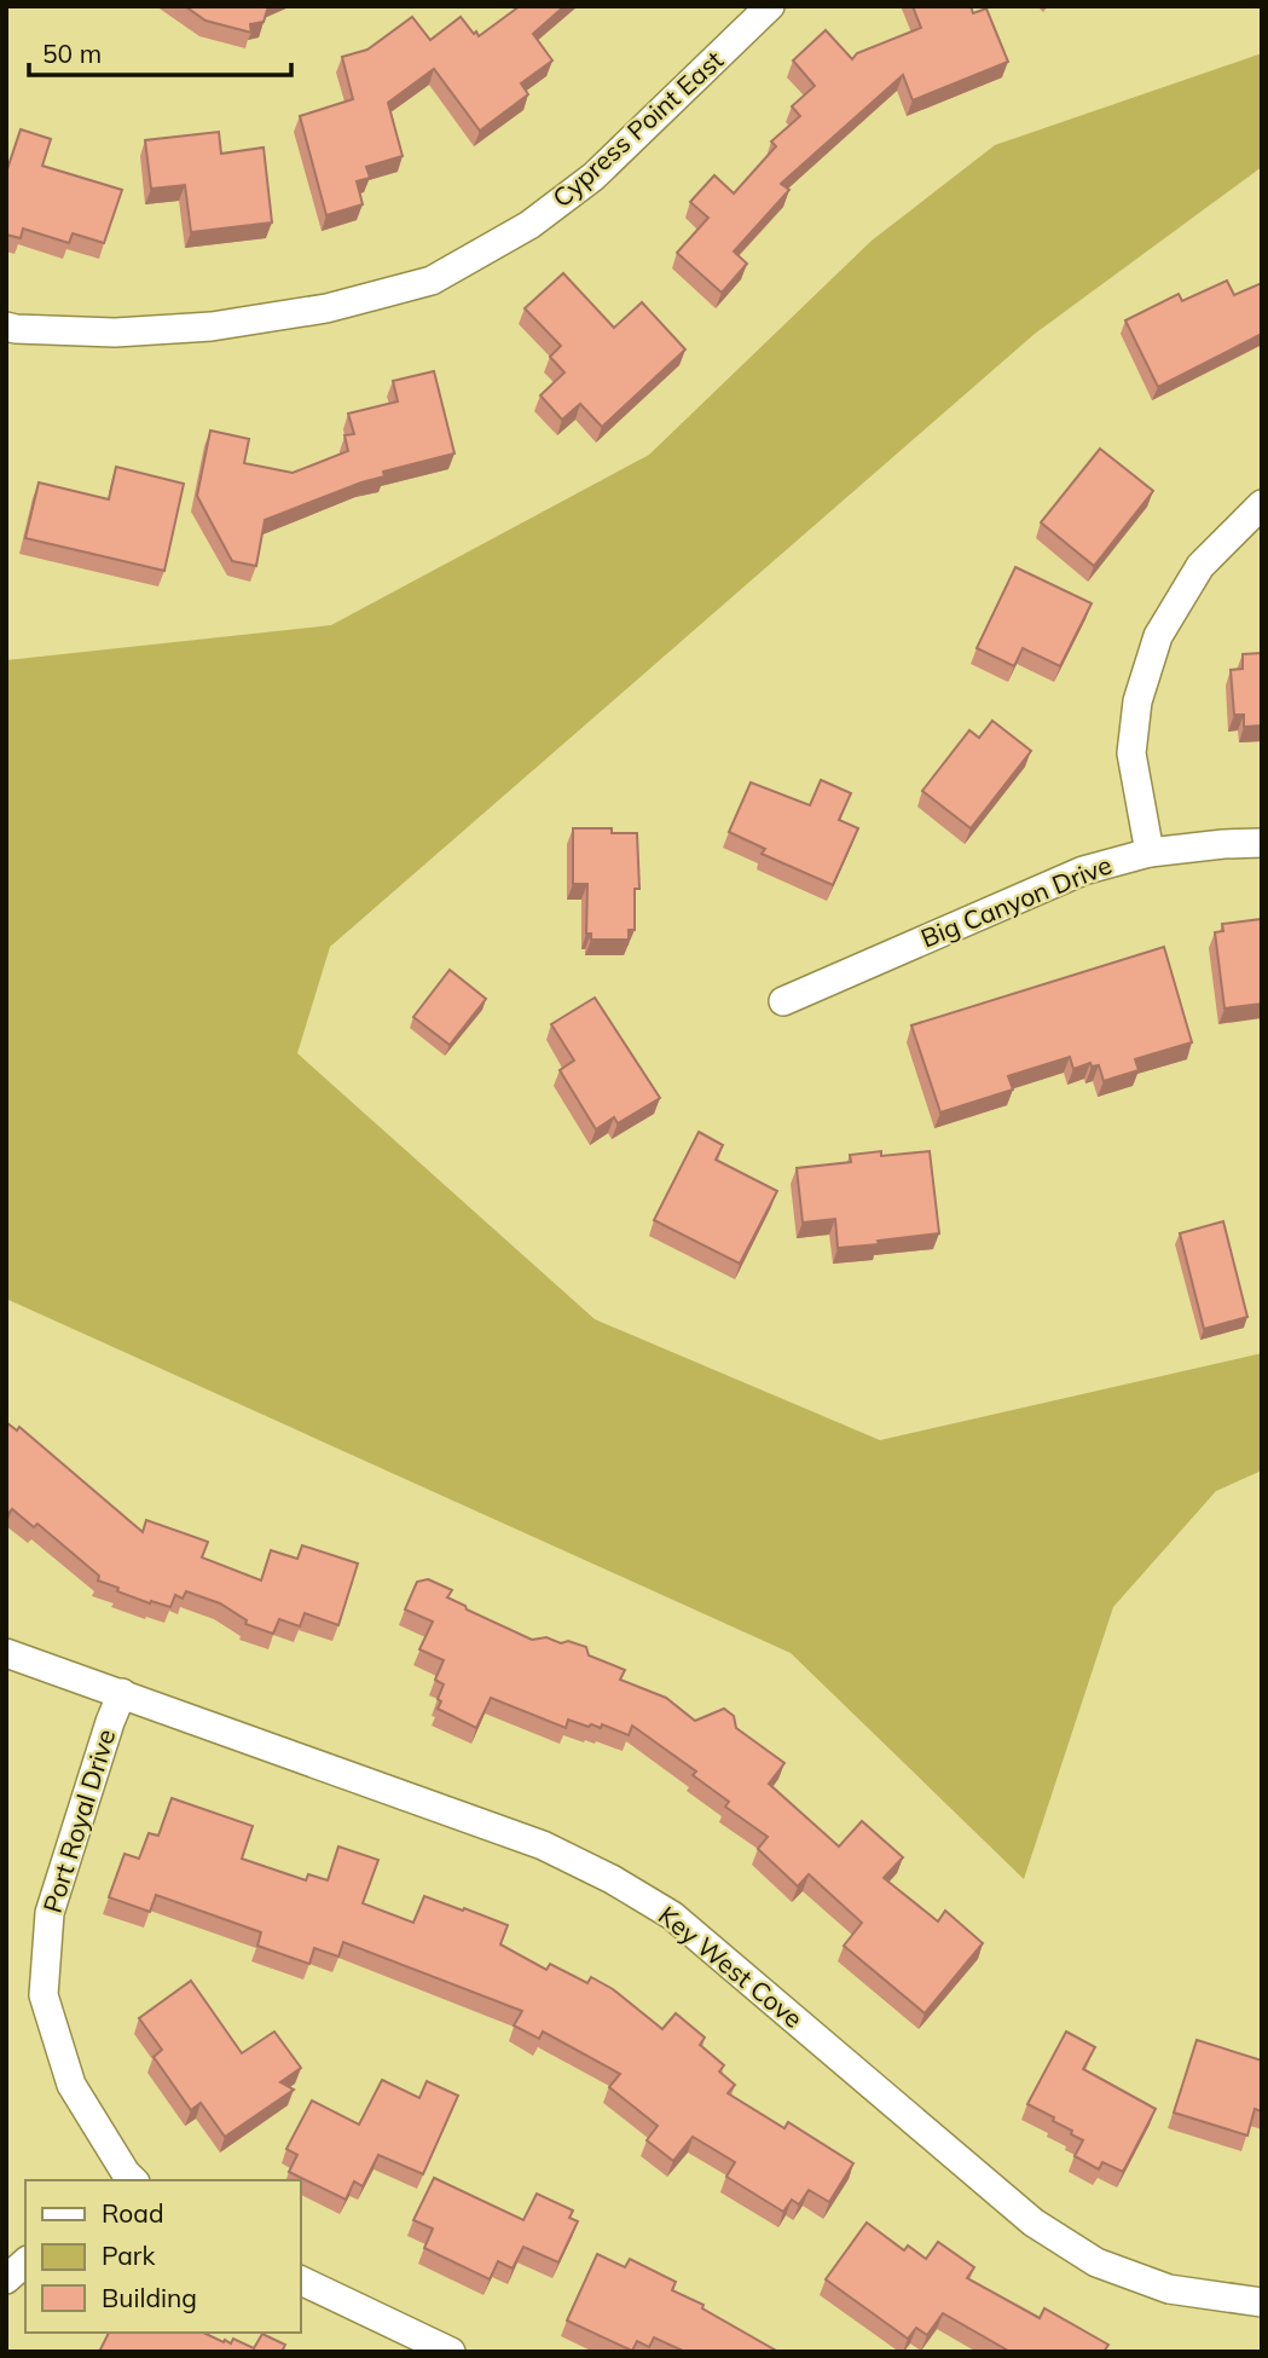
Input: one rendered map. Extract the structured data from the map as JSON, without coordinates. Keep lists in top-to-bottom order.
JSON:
{
  "streets": {
    "street": [
      "Cypress Point East",
      "Big Canyon Drive",
      "Port Royal Drive",
      "Key West Cove"
    ]
  },
  "crossings": [
    ["Port Royal Drive", "Key West Cove"]
  ],
  "legend": ["Road", "Park", "Building"],
  "scale_bar": "50 m"
}
